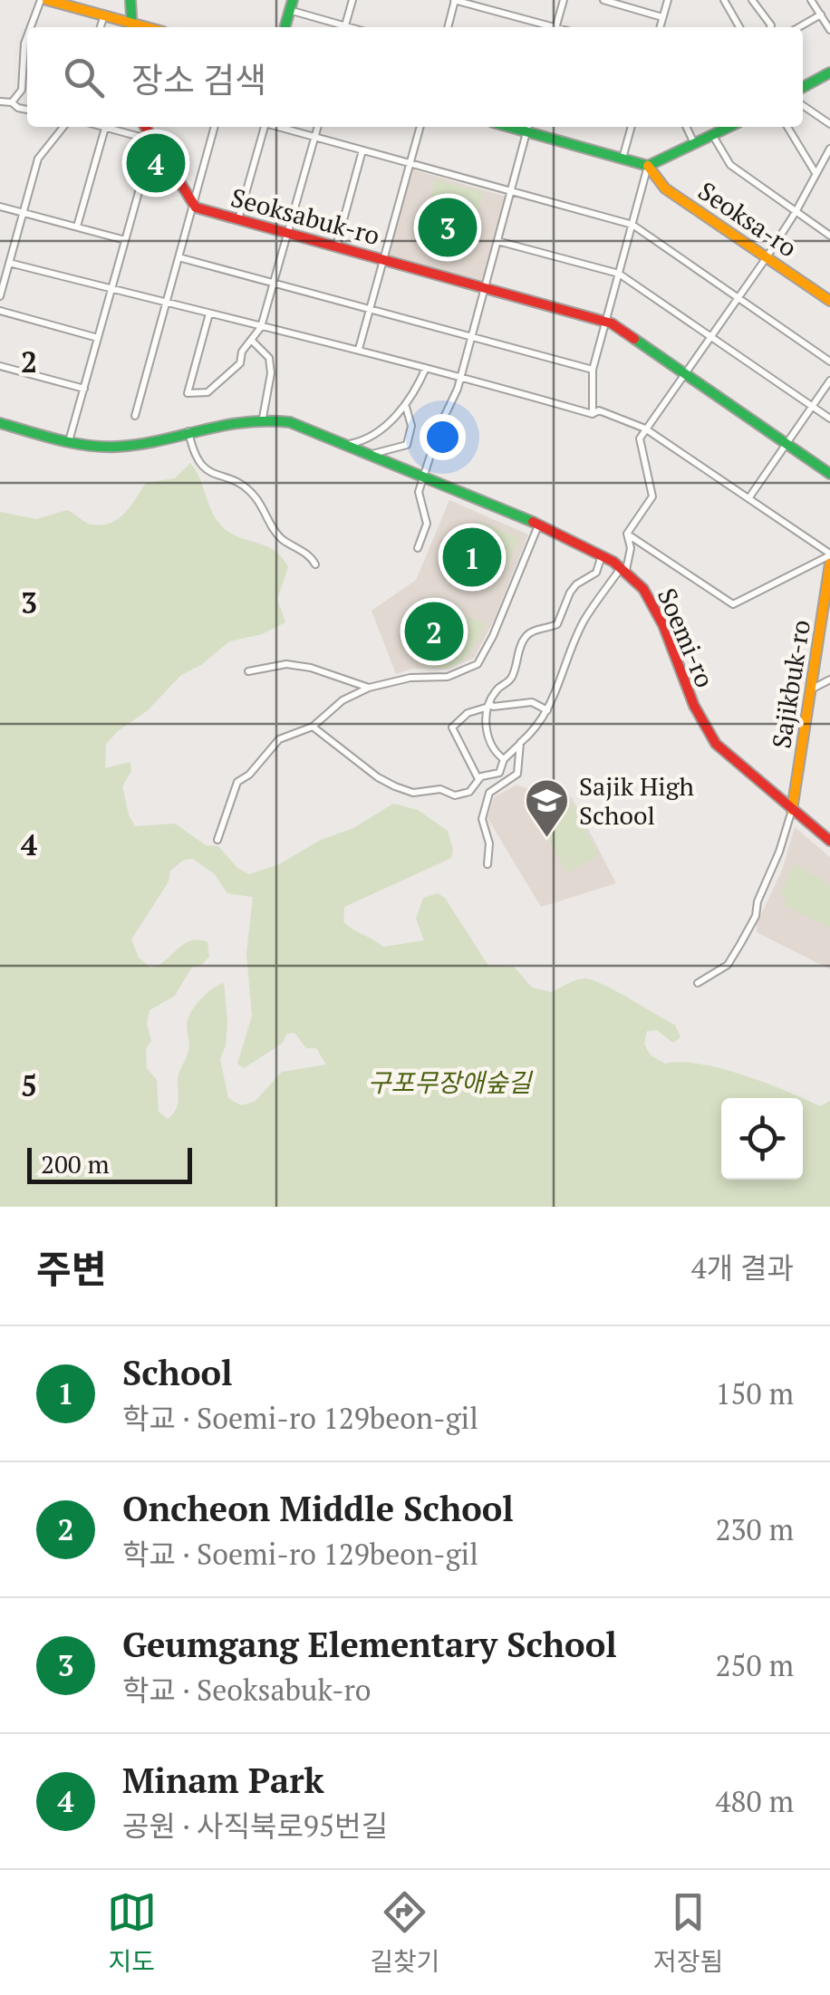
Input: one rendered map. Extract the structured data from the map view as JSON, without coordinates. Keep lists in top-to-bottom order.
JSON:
{
  "streets": {
    "main road": [
      "Seoksabuk-ro",
      "Seoksa-ro",
      "Soemi-ro",
      "Sajikbuk-ro"
    ]
  },
  "crossings": [
    ["Soemi-ro", "Sajikbuk-ro"]
  ],
  "parks": ["구포무장애숲길"],
  "places": {
    "school or university": ["Sajik High School"]
  },
  "scale_bar": "200 m",
  "page": {
    "search": "장소 검색",
    "pins": [
      "4",
      "3",
      "1",
      "2"
    ],
    "scale": "200 m",
    "heading": ["주변", "4개 결과"],
    "list": [
      {
        "mark": "1",
        "name": "School",
        "note": "학교 · Soemi-ro 129beon-gil",
        "value": "150 m"
      },
      {
        "mark": "2",
        "name": "Oncheon Middle School",
        "note": "학교 · Soemi-ro 129beon-gil",
        "value": "230 m"
      },
      {
        "mark": "3",
        "name": "Geumgang Elementary School",
        "note": "학교 · Seoksabuk-ro",
        "value": "250 m"
      },
      {
        "mark": "4",
        "name": "Minam Park",
        "note": "공원 · 사직북로95번길",
        "value": "480 m"
      }
    ],
    "nav": ["지도", "길찾기", "저장됨"]
  },
  "grid": {
    "rows": [
      "2",
      "3",
      "4",
      "5"
    ]
  }
}
